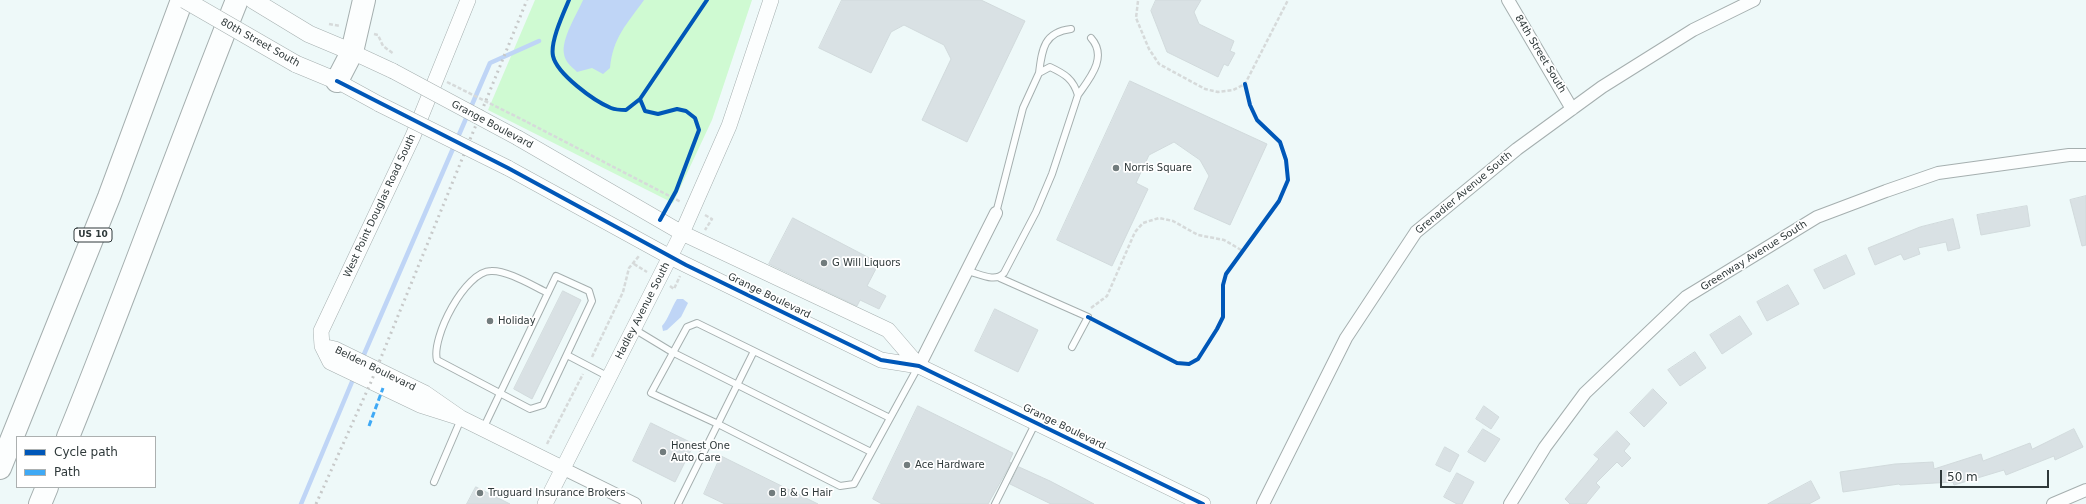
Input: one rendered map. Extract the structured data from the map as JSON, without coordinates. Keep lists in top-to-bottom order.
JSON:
{
  "streets": {
    "highway": ["US 10"],
    "main road": ["80th Street South"],
    "street": [
      "84th Street South",
      "Grange Boulevard",
      "Grenadier Avenue South",
      "West Point Douglas Road South",
      "Greenway Avenue South",
      "Hadley Avenue South",
      "Belden Boulevard"
    ]
  },
  "crossings": [
    ["80th Street South", "Grange Boulevard"],
    ["84th Street South", "Grenadier Avenue South"],
    ["Grange Boulevard", "Hadley Avenue South"],
    ["West Point Douglas Road South", "Belden Boulevard"],
    ["Hadley Avenue South", "Belden Boulevard"]
  ],
  "places": [
    "Norris Square",
    "G Will Liquors",
    "Holiday",
    "Honest One Auto Care",
    "Ace Hardware",
    "Truguard Insurance Brokers",
    "B & G Hair"
  ],
  "legend": ["Cycle path", "Path"],
  "scale_bar": "50 m"
}
